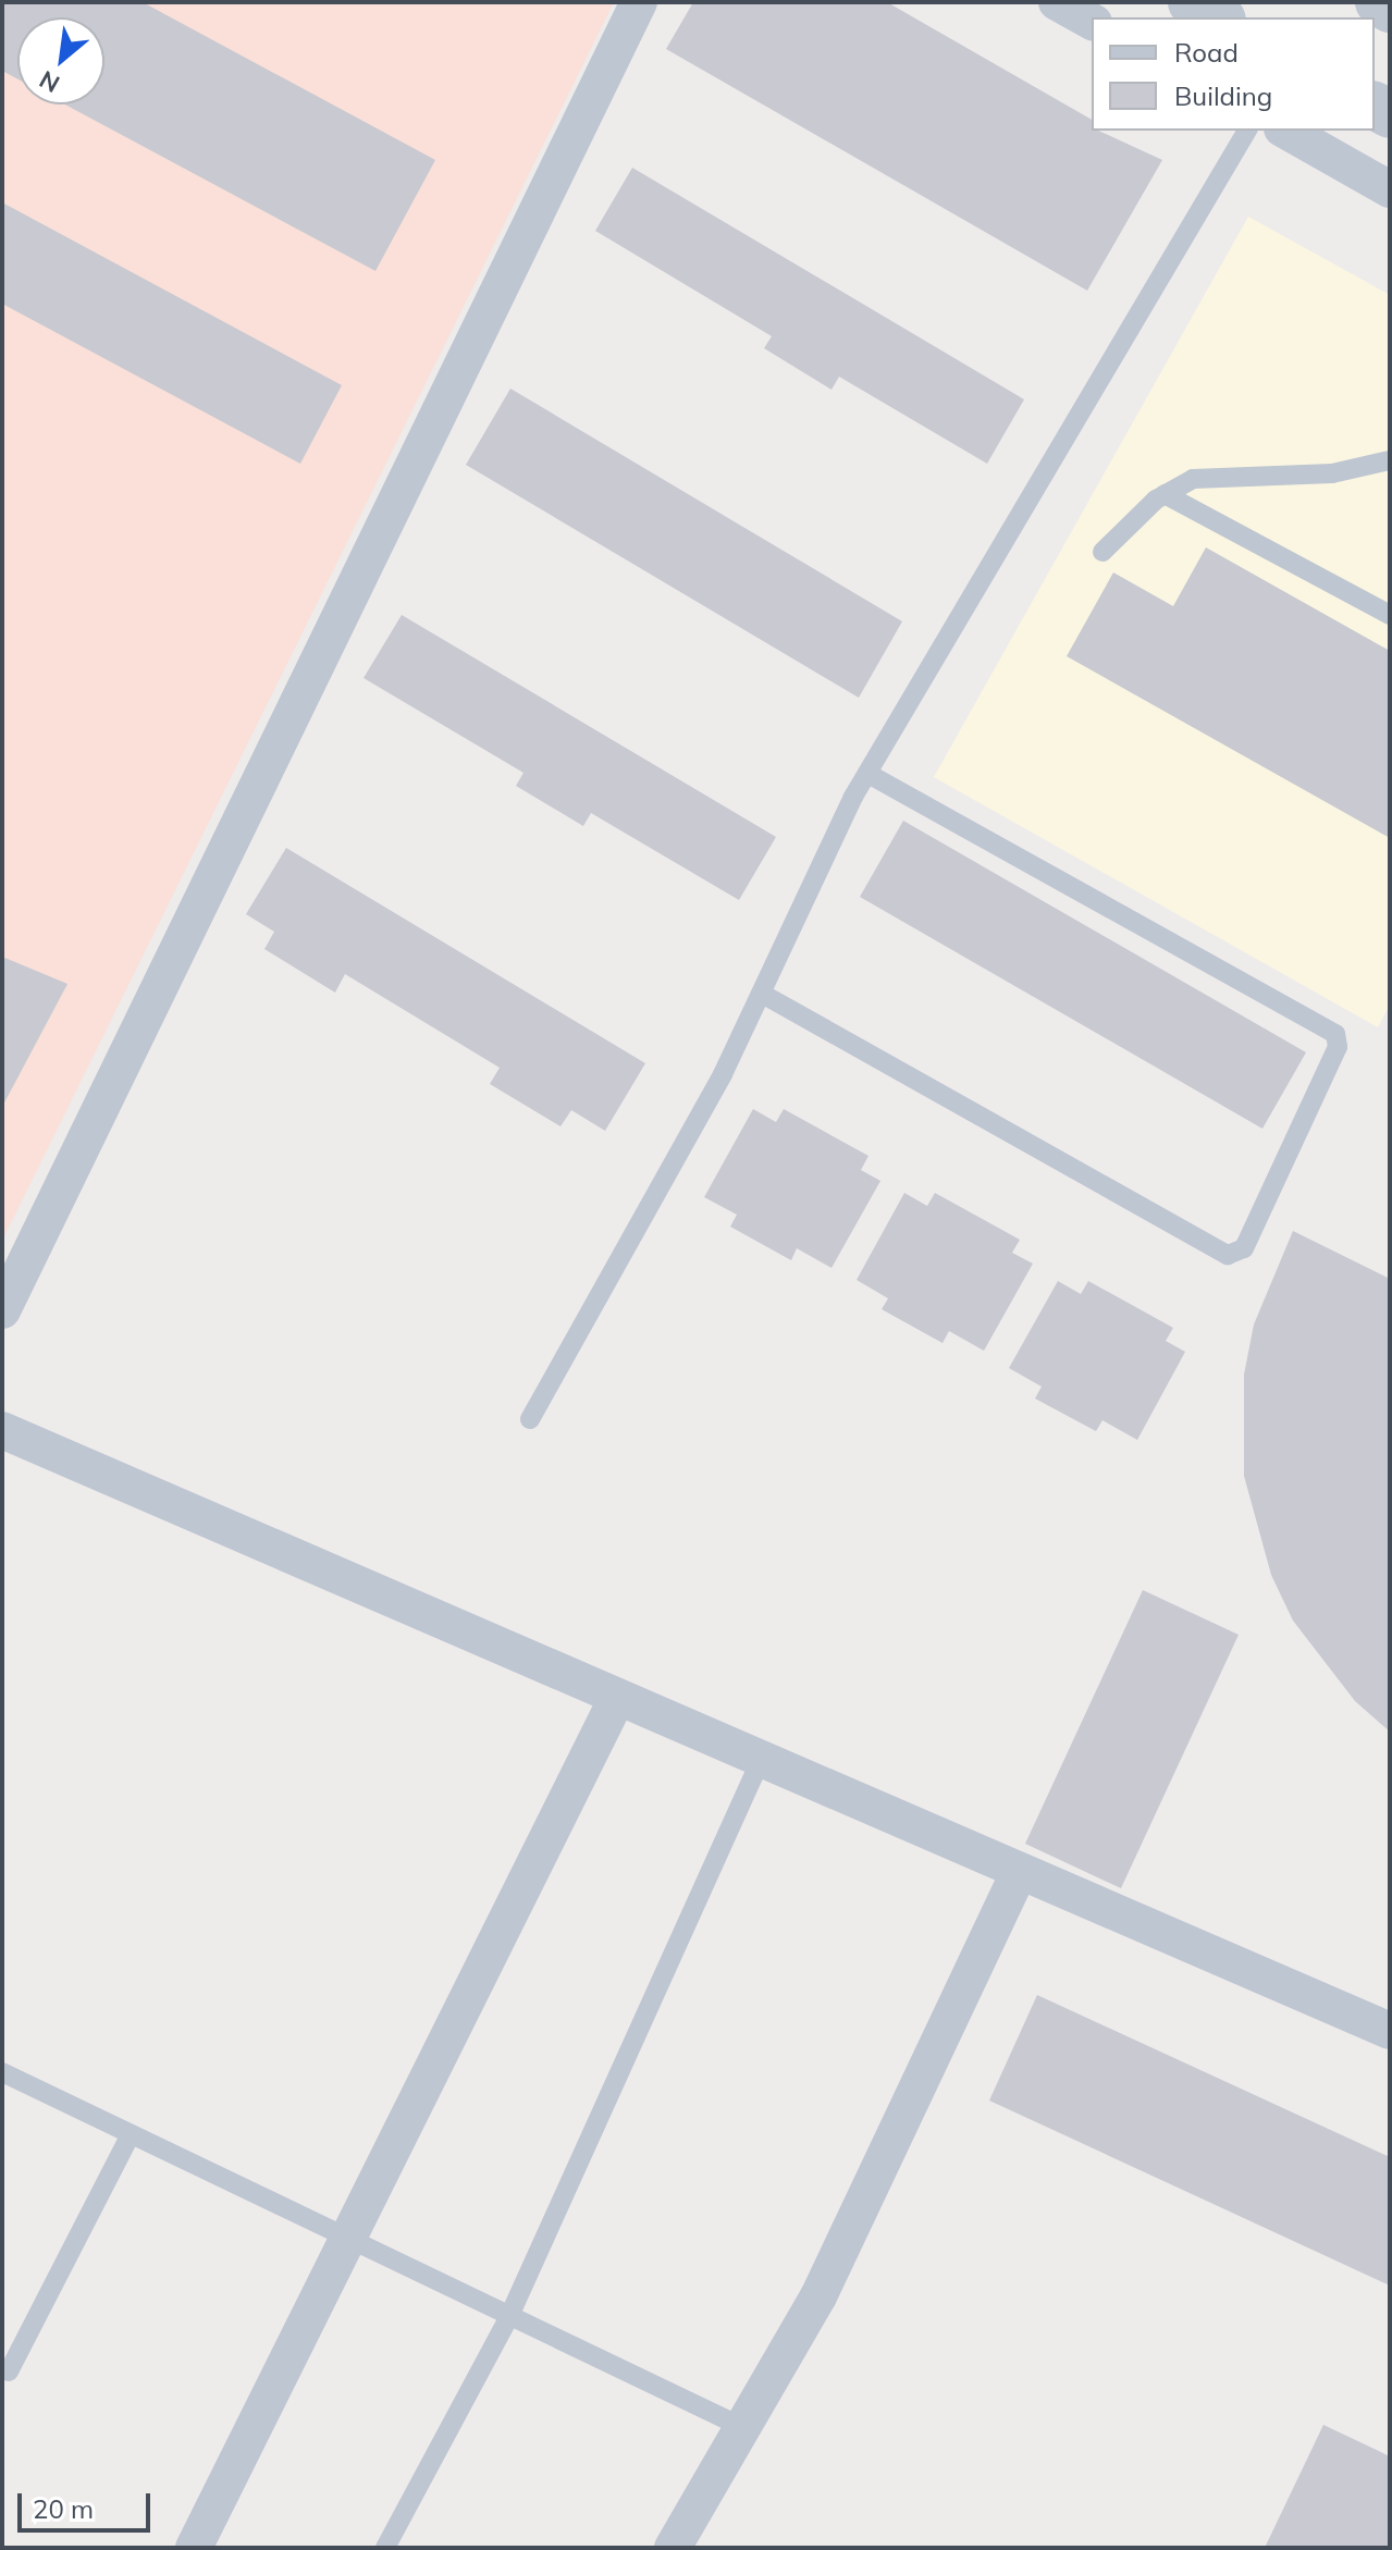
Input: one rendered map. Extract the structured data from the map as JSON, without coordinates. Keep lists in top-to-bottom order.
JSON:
{
  "legend": ["Road", "Building"],
  "scale_bar": "20 m",
  "north": "bottom left"
}
